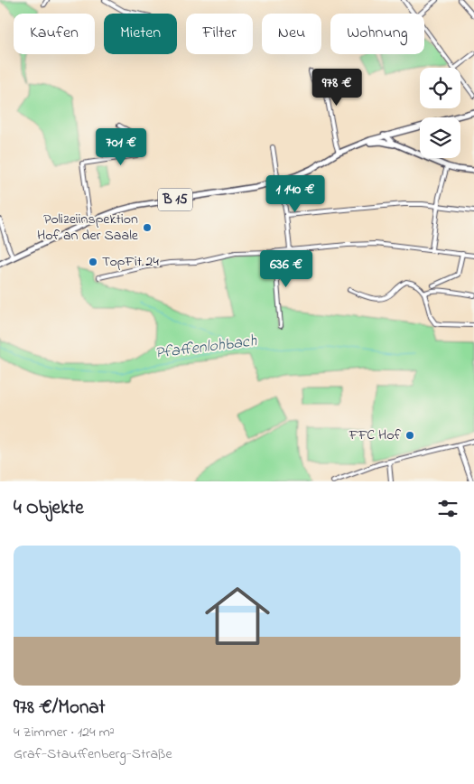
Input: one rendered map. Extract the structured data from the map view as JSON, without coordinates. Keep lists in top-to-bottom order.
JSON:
{
  "streets": {
    "main road": ["B 15"]
  },
  "water": ["Pfaffenlohbach"],
  "places": ["Polizeiinspektion Hof an der Saale", "TopFit 24", "FFC Hof"],
  "page": {
    "chip": [
      "Kaufen",
      "Mieten",
      "Filter",
      "Neu",
      "Wohnung"
    ],
    "price": [
      "978 €",
      "701 €",
      "1 140 €",
      "636 €"
    ],
    "heading": "4 Objekte",
    "list": [
      {
        "name": "978 €/Monat",
        "note": "4 Zimmer · 124 m² · Graf-Stauffenberg-Straße"
      }
    ]
  }
}
